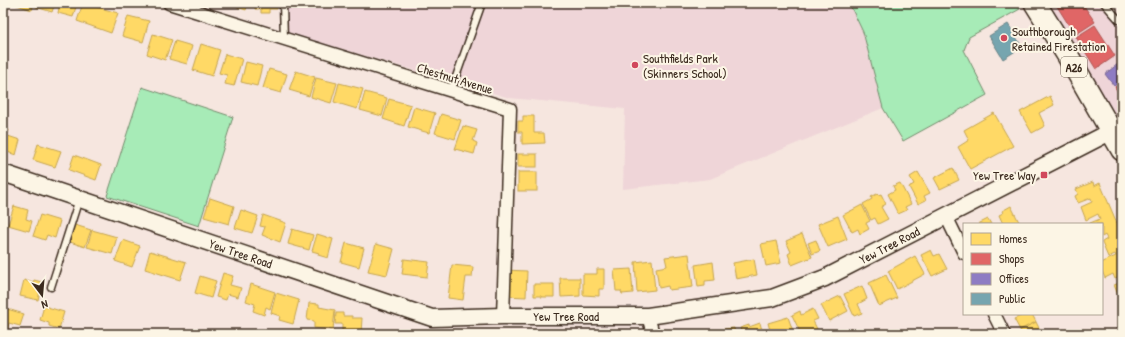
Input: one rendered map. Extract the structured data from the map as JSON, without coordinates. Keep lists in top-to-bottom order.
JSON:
{
  "streets": {
    "highway": ["A26"],
    "street": ["Chestnut Avenue", "Yew Tree Road"]
  },
  "crossings": [
    ["A26", "Yew Tree Road"],
    ["Chestnut Avenue", "Yew Tree Road"]
  ],
  "places": {
    "other": ["Southborough Retained Firestation", "Southfields Park (Skinners School)"],
    "transit": ["Yew Tree Way"]
  },
  "legend": [
    "Homes",
    "Shops",
    "Offices",
    "Public"
  ],
  "north": "bottom"
}
